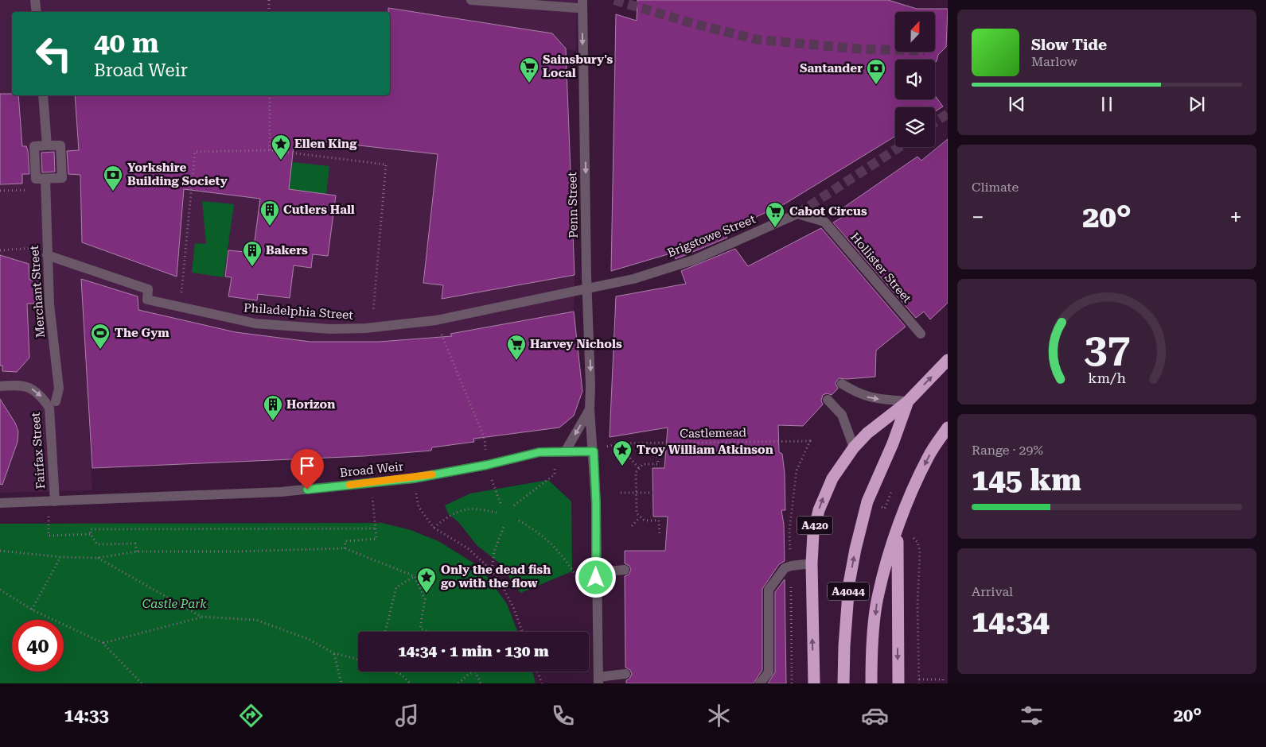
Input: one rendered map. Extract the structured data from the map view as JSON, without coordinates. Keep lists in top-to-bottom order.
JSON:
{
  "streets": {
    "highway": ["A420", "A4044"],
    "street": [
      "Penn Street",
      "Brigstowe Street",
      "Hollister Street",
      "Merchant Street",
      "Philadelphia Street",
      "Fairfax Street",
      "Broad Weir"
    ],
    "path": ["Castlemead"]
  },
  "crossings": [
    ["Penn Street", "Brigstowe Street"],
    ["Penn Street", "Philadelphia Street"],
    ["Penn Street", "Broad Weir"],
    ["Brigstowe Street", "Hollister Street"],
    ["Brigstowe Street", "Philadelphia Street"],
    ["Merchant Street", "Philadelphia Street"],
    ["Fairfax Street", "Broad Weir"],
    ["A420", "A4044"]
  ],
  "one_way": ["Penn Street", "Fairfax Street"],
  "parks": ["Castle Park"],
  "places": {
    "supermarket": ["Sainsbury's Local", "Cabot Circus", "Harvey Nichols"],
    "bank": ["Santander", "Yorkshire Building Society"],
    "place": ["Ellen King", "Troy William Atkinson", "Only the dead fish go with the flow"],
    "building": ["Cutlers Hall", "Bakers", "Horizon"],
    "sports": ["The Gym"]
  },
  "north": "top",
  "page": {
    "turn": ["40 m", "Broad Weir"],
    "song": ["Slow Tide", "Marlow"],
    "tile": [
      "Climate",
      ["Range · 29%", "145 km"],
      ["Arrival", "14:34"]
    ],
    "heat": ["−", "20°", "+"],
    "limit": "40",
    "trip": "14:34 · 1 min · 130 m",
    "tabs": ["14:33", "20°"],
    "gauge": ["37", "km/h"]
  }
}
